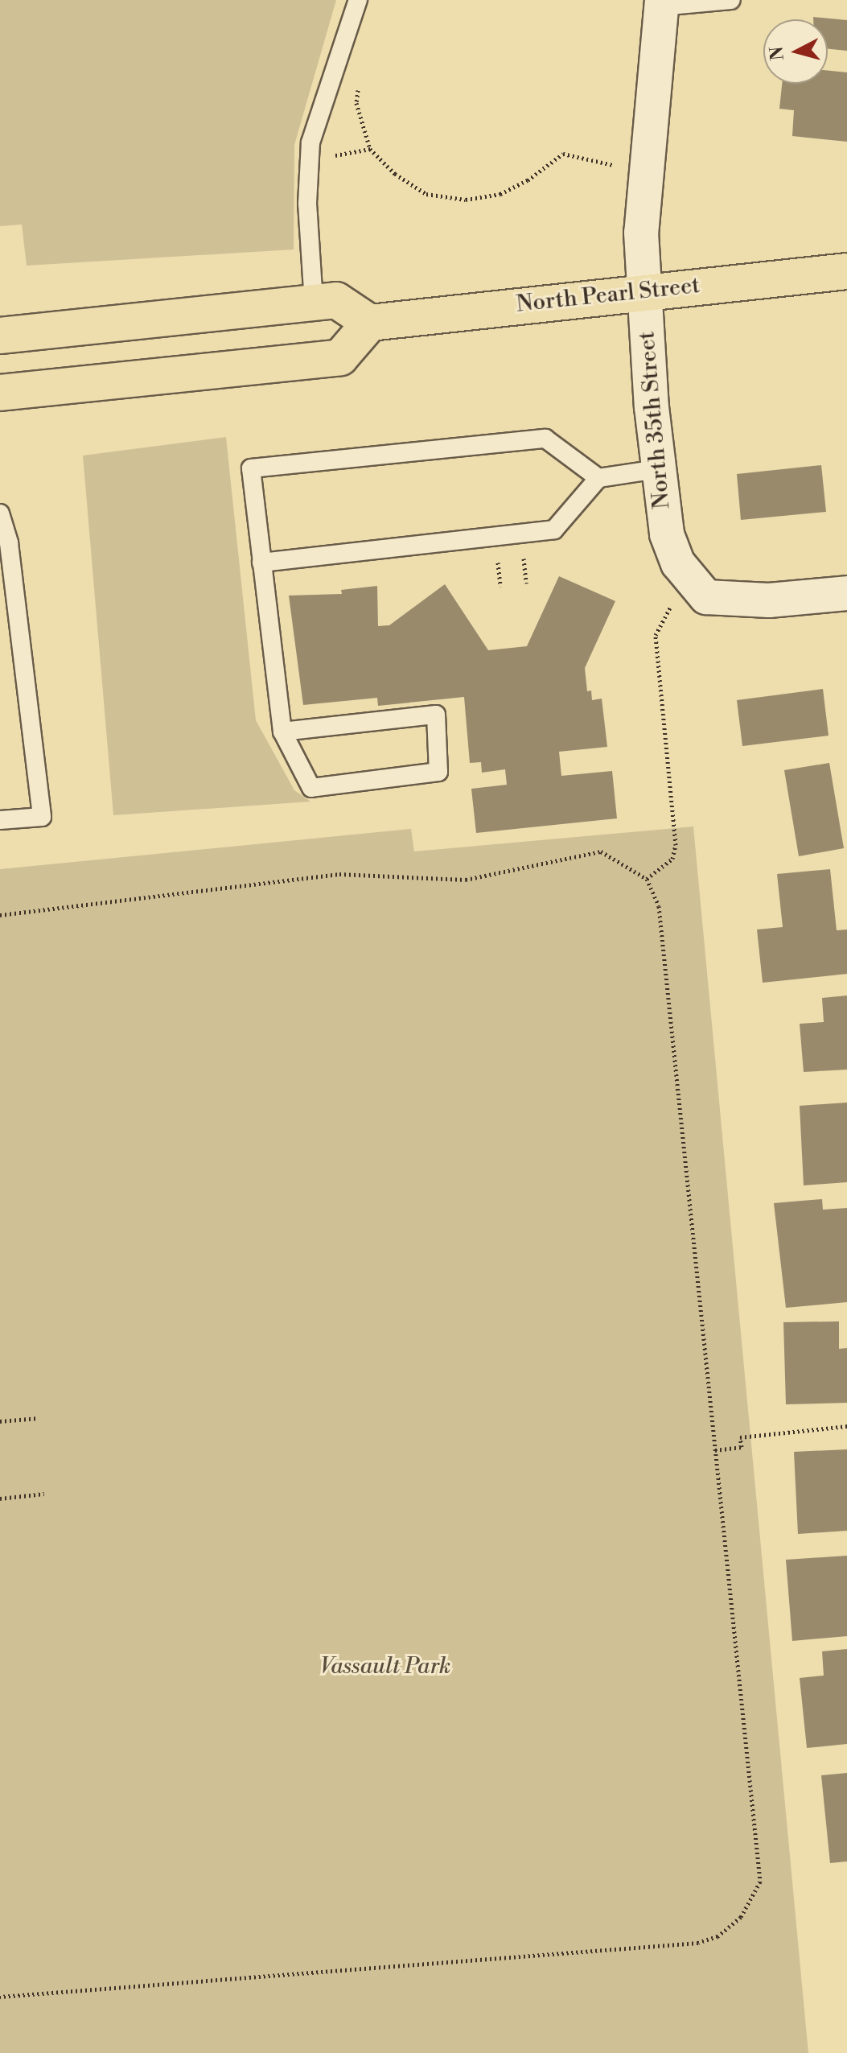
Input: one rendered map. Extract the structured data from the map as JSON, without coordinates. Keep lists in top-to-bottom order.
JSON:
{
  "streets": {
    "main road": ["North Pearl Street"],
    "street": ["North 35th Street"]
  },
  "crossings": [
    ["North Pearl Street", "North 35th Street"]
  ],
  "parks": ["Vassault Park"],
  "north": "left"
}
